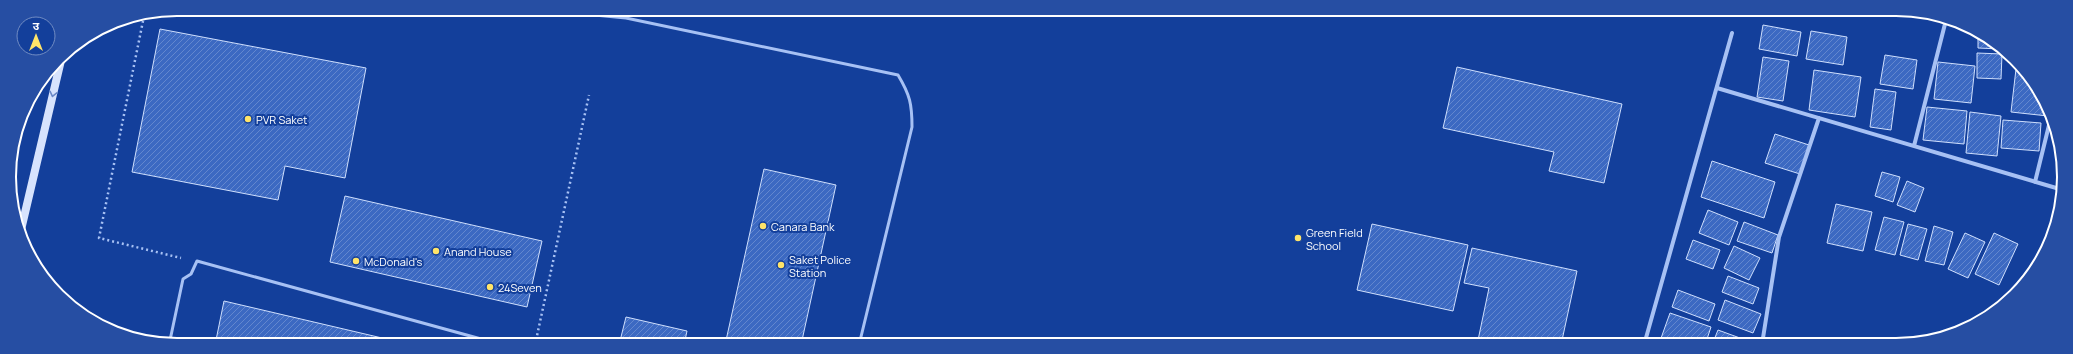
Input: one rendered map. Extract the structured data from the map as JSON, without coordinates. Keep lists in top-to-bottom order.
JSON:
{
  "places": [
    "PVR Saket",
    "Canara Bank",
    "Green Field School",
    "Anand House",
    "McDonald's",
    "Saket Police Station",
    "24Seven"
  ],
  "north": "top"
}
